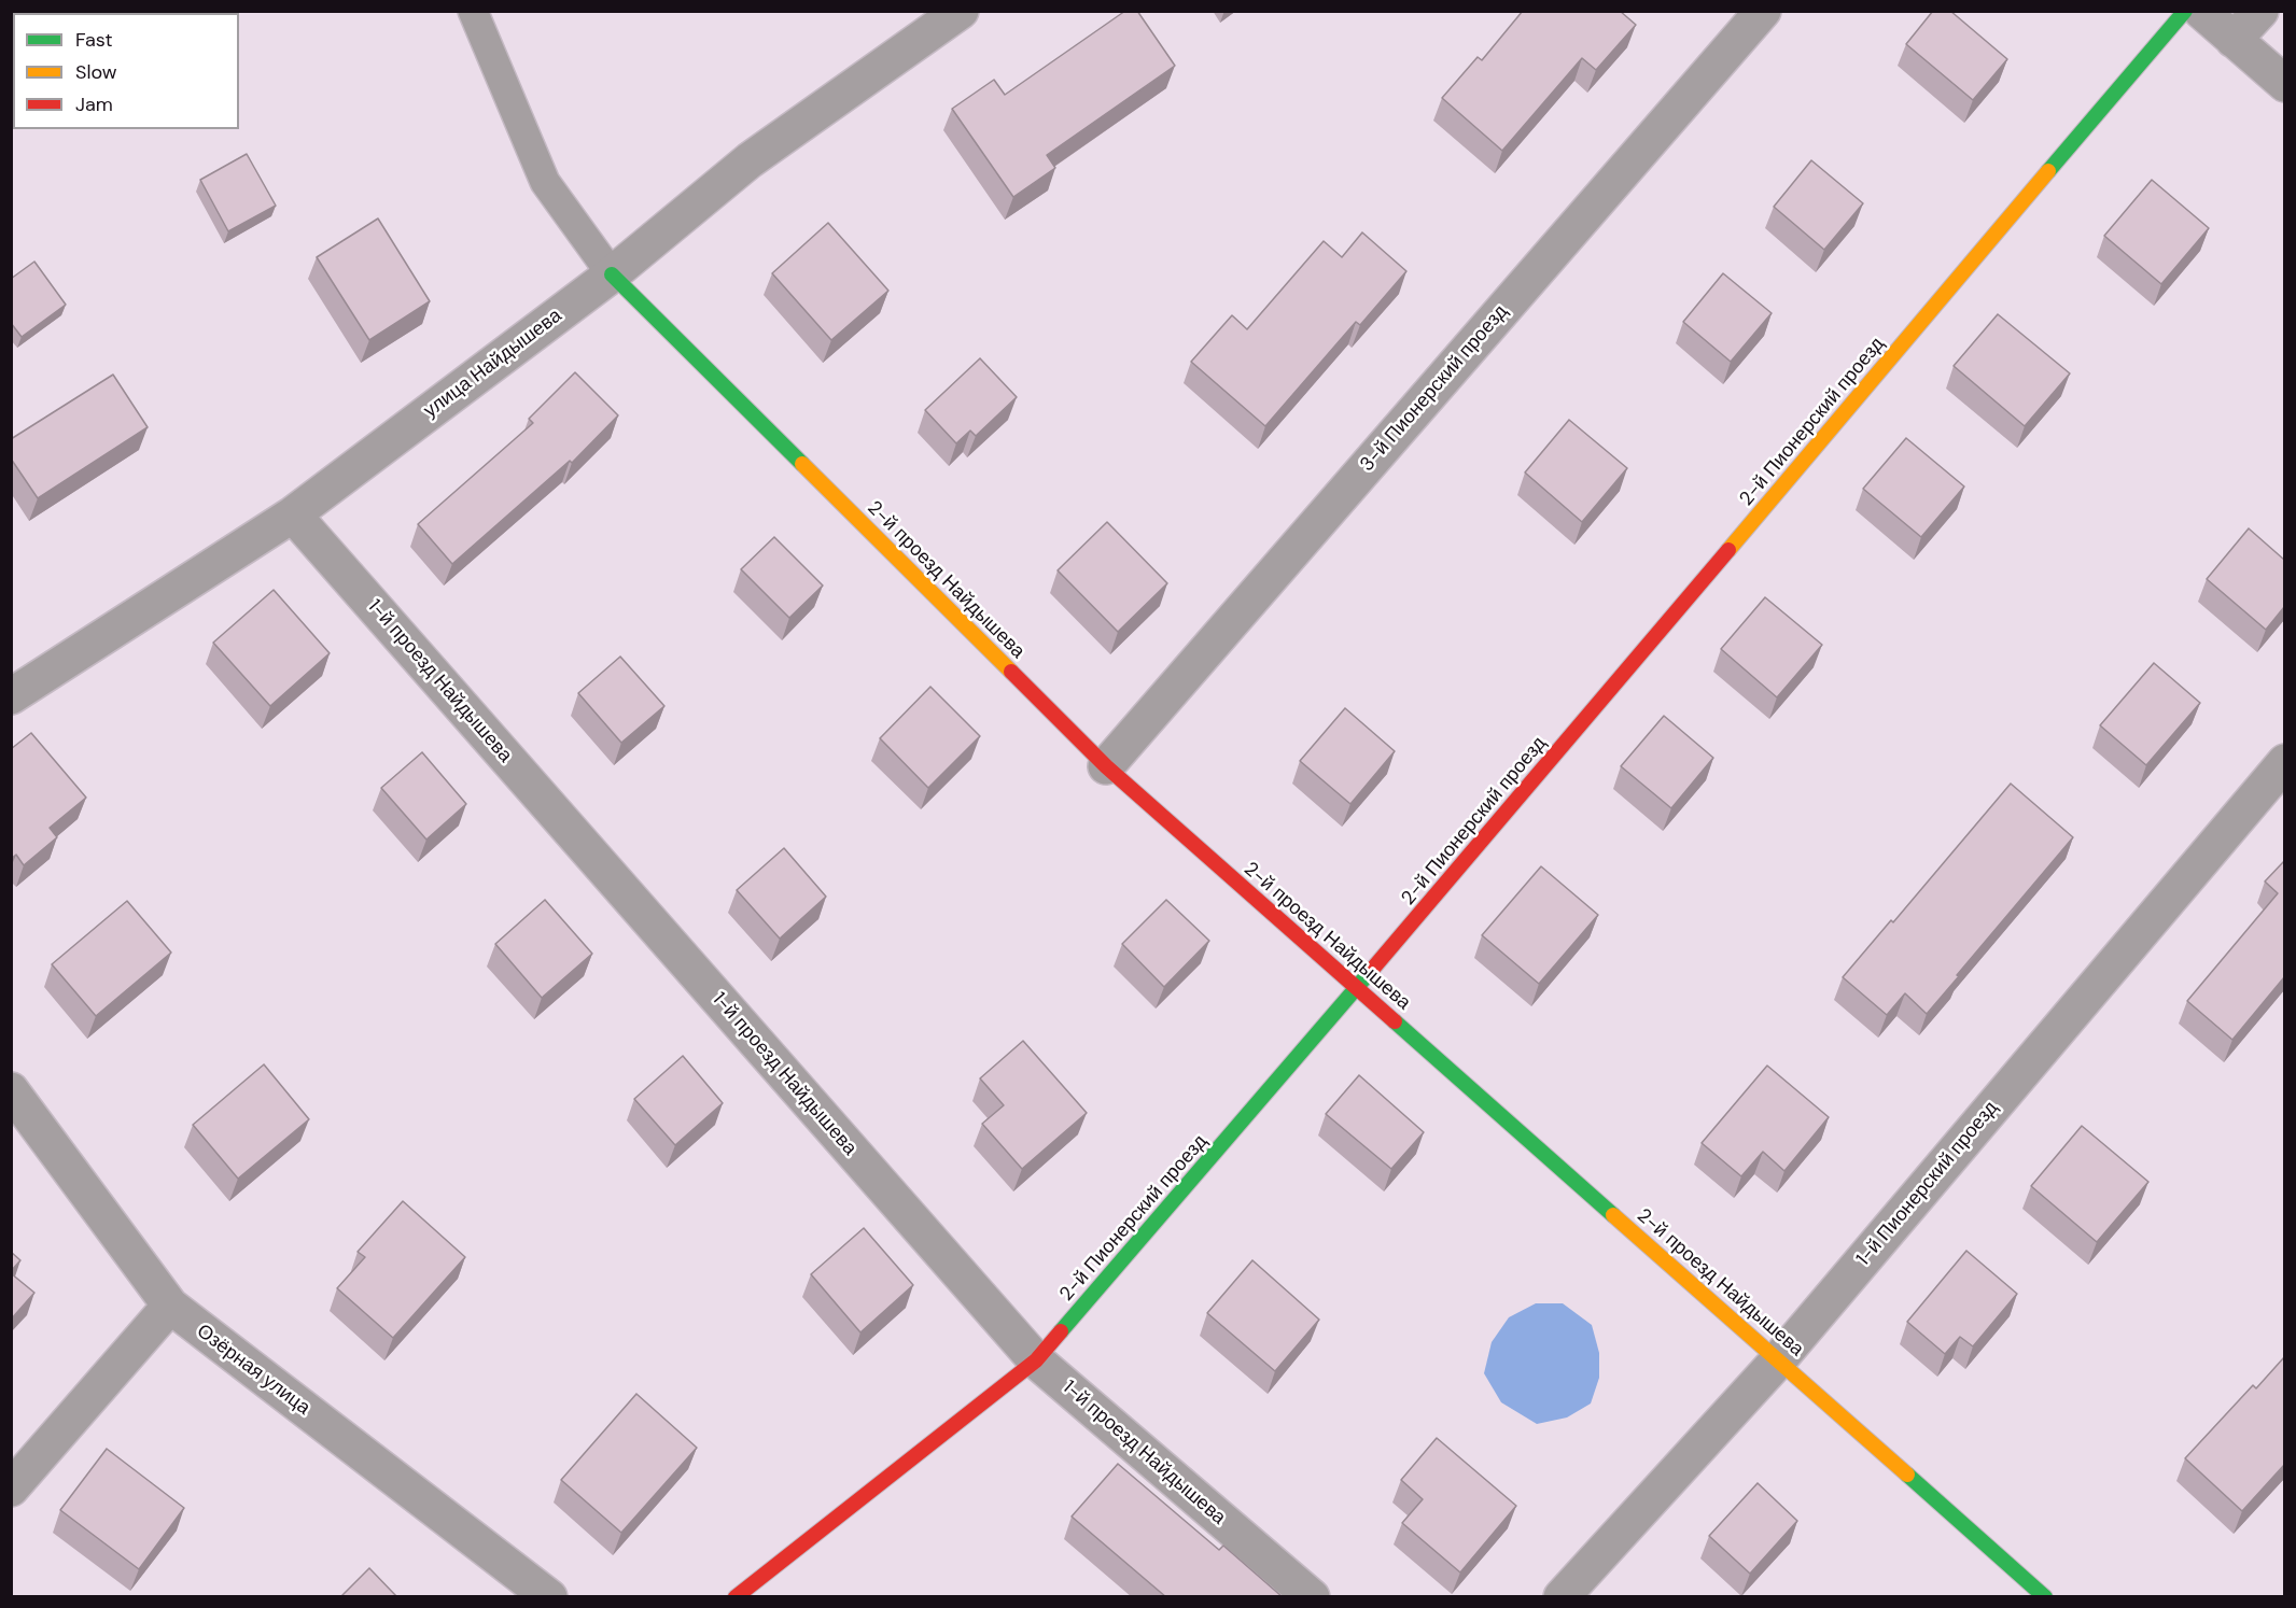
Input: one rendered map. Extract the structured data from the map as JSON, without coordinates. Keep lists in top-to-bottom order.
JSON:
{
  "streets": {
    "street": [
      "улица Найдышева",
      "3-й Пионерский проезд",
      "2-й Пионерский проезд",
      "2-й проезд Найдышева",
      "1-й проезд Найдышева",
      "1-й Пионерский проезд",
      "Озёрная улица"
    ]
  },
  "crossings": [
    ["улица Найдышева", "2-й проезд Найдышева"],
    ["улица Найдышева", "1-й проезд Найдышева"],
    ["3-й Пионерский проезд", "2-й проезд Найдышева"],
    ["2-й Пионерский проезд", "2-й проезд Найдышева"],
    ["2-й Пионерский проезд", "1-й проезд Найдышева"],
    ["2-й проезд Найдышева", "1-й Пионерский проезд"]
  ],
  "legend": ["Fast", "Slow", "Jam"]
}
